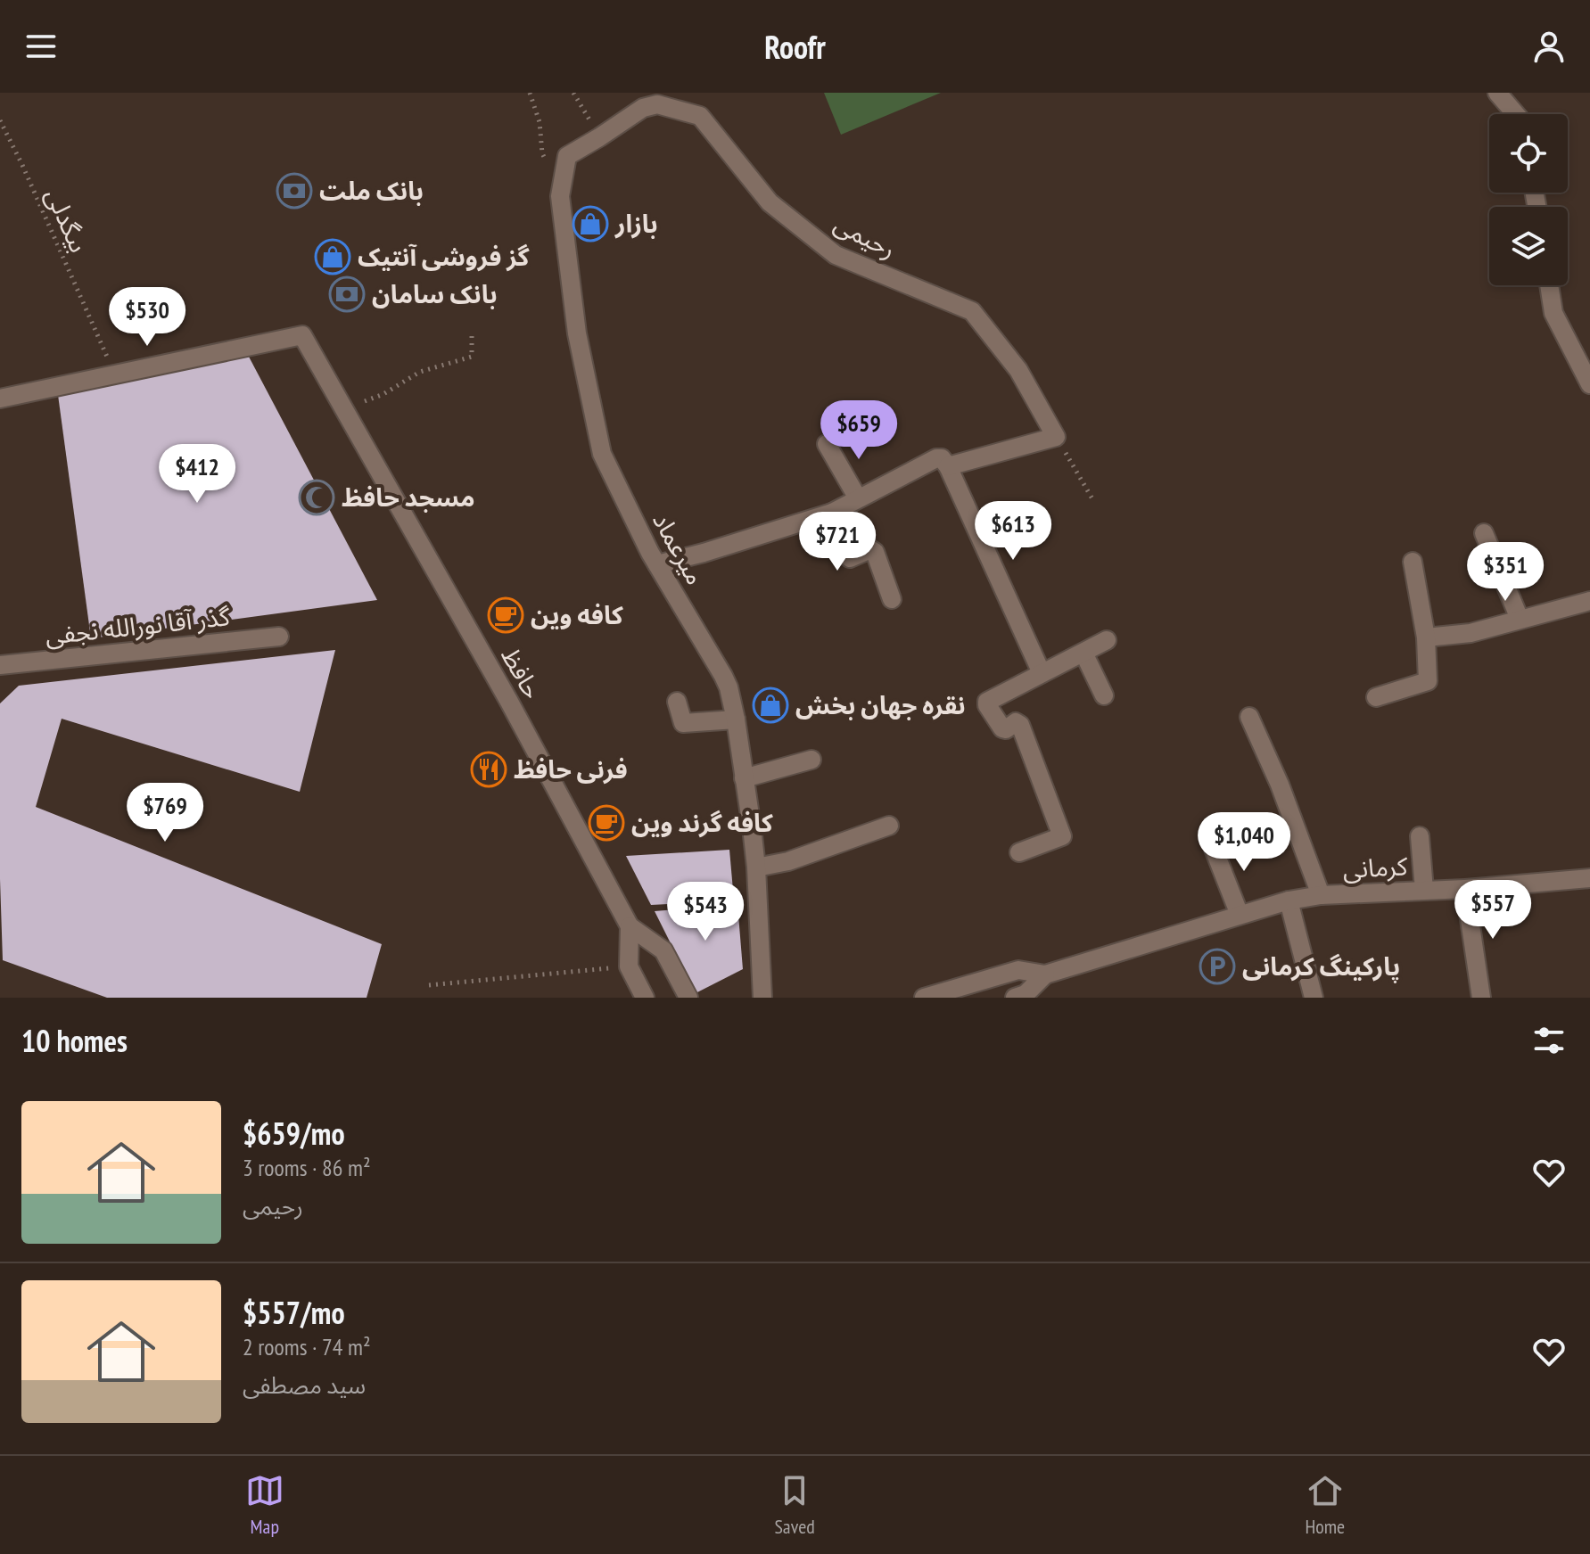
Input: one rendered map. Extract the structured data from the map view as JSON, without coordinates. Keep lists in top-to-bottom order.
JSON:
{
  "streets": {
    "street": [
      "رحیمی",
      "میرعماد",
      "گذر آقا نورالله نجفی",
      "حافظ",
      "کرمانی"
    ],
    "path": ["بیگدلی"]
  },
  "crossings": [
    ["بیگدلی", "حافظ"],
    ["رحیمی", "میرعماد"]
  ],
  "places": {
    "bank": ["بانک ملت", "بانک سامان"],
    "shop": ["بازار", "گز فروشی آنتیک", "نقره جهان بخش"],
    "mosque": ["مسجد حافظ"],
    "cafe": ["کافه وین", "کافه گرند وین"],
    "restaurant": ["فرنی حافظ"],
    "parking": ["پارکینگ کرمانی"]
  },
  "page": {
    "header": "Roofr",
    "price": [
      "$530",
      "$659",
      "$412",
      "$613",
      "$721",
      "$351",
      "$769",
      "$1,040",
      "$557",
      "$543"
    ],
    "heading": "10 homes",
    "list": [
      {
        "name": "$659/mo",
        "note": "3 rooms · 86 m² · رحیمی"
      },
      {
        "name": "$557/mo",
        "note": "2 rooms · 74 m² · سید مصطفی"
      }
    ],
    "tabs": ["Map", "Saved", "Home"]
  }
}
